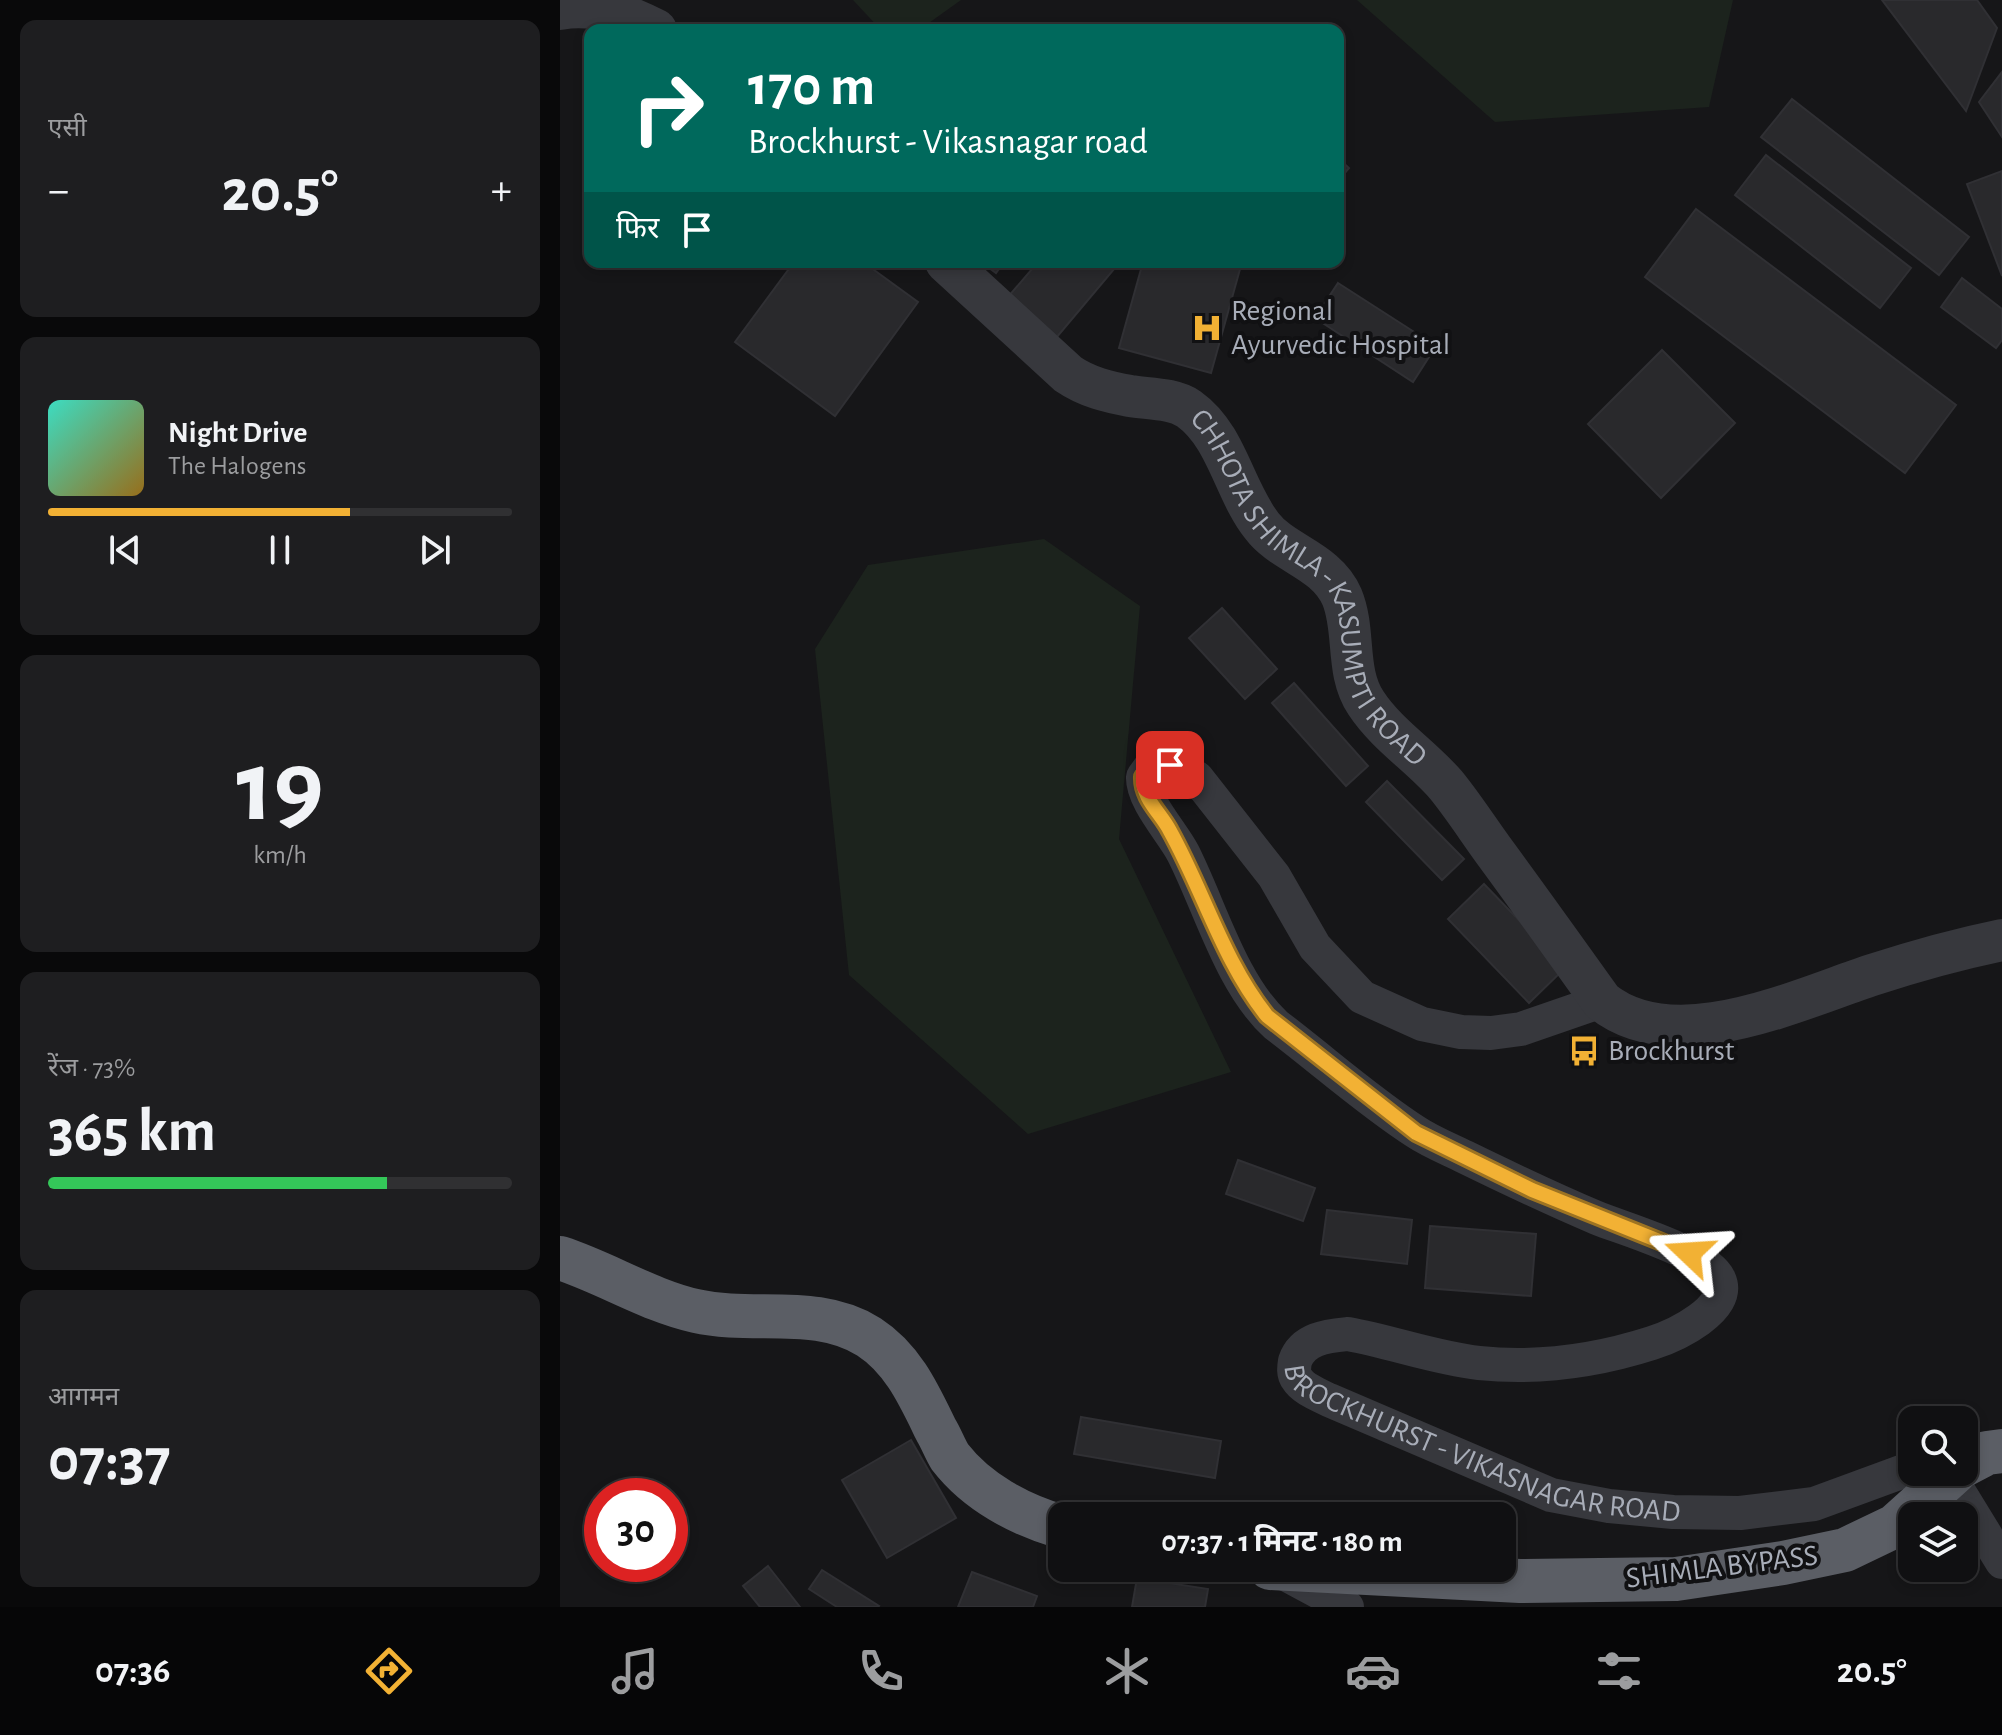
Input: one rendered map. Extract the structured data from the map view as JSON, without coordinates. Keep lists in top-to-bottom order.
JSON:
{
  "streets": {
    "highway": ["SHIMLA BYPASS"],
    "street": ["CHHOTA SHIMLA - KASUMPTI ROAD", "BROCKHURST - VIKASNAGAR ROAD"]
  },
  "crossings": [
    ["CHHOTA SHIMLA - KASUMPTI ROAD", "BROCKHURST - VIKASNAGAR ROAD"]
  ],
  "places": {
    "hospital": ["Regional Ayurvedic Hospital"],
    "bus stop": ["Brockhurst"]
  },
  "page": {
    "tile": [
      "एसी",
      ["19", "km/h"],
      ["रेंज · 73%", "365 km"],
      ["आगमन", "07:37"]
    ],
    "turn": ["170 m", "Brockhurst - Vikasnagar road"],
    "heat": ["−", "20.5°", "+"],
    "then": "फिर",
    "song": ["Night Drive", "The Halogens"],
    "limit": "30",
    "trip": "07:37 · 1 मिनट · 180 m",
    "tabs": ["07:36", "20.5°"]
  }
}
